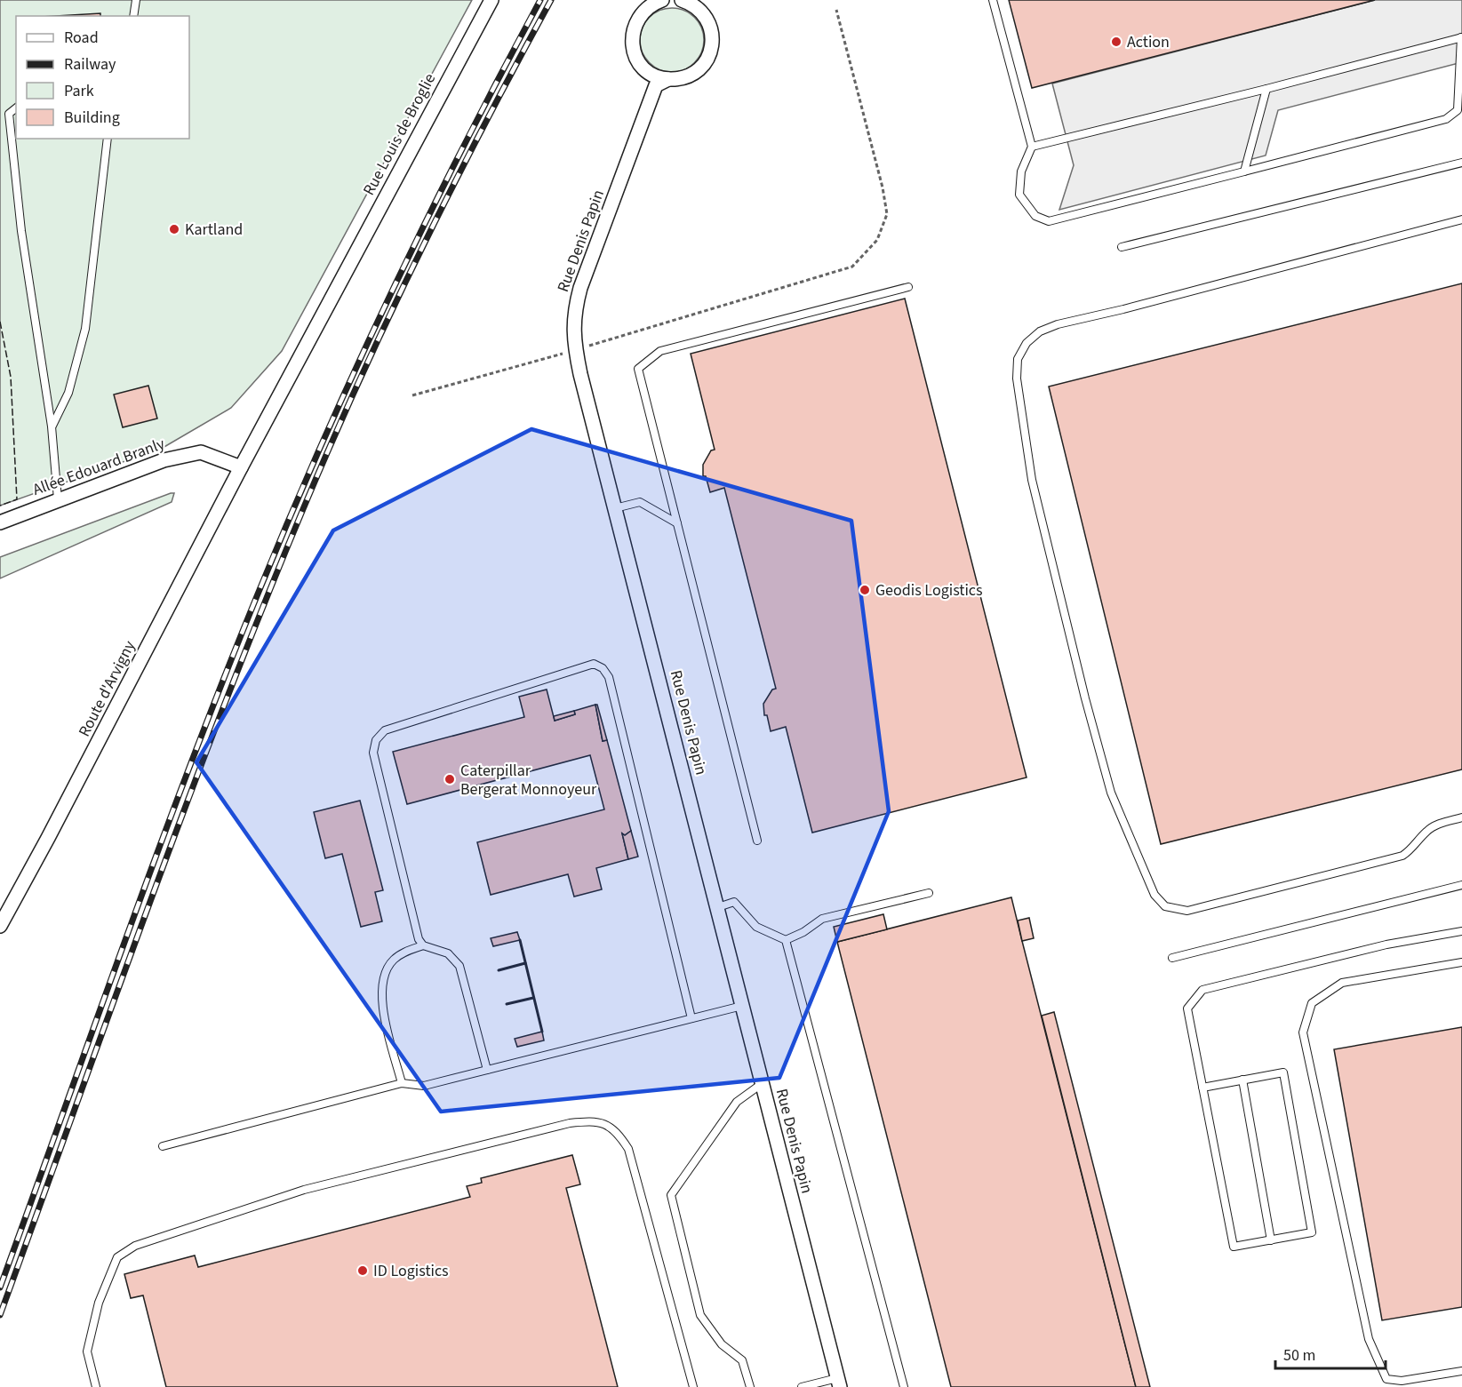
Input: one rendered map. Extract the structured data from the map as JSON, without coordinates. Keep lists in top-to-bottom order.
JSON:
{
  "streets": {
    "street": [
      "Rue Louis de Broglie",
      "Rue Denis Papin",
      "Allée Edouard Branly",
      "Route d'Arvigny"
    ]
  },
  "crossings": [
    ["Rue Louis de Broglie", "Allée Edouard Branly"],
    ["Rue Louis de Broglie", "Route d'Arvigny"],
    ["Allée Edouard Branly", "Route d'Arvigny"]
  ],
  "places": [
    "Action",
    "Kartland",
    "Geodis Logistics",
    "Caterpillar Bergerat Monnoyeur",
    "ID Logistics"
  ],
  "legend": [
    "Road",
    "Railway",
    "Park",
    "Building"
  ],
  "scale_bar": "50 m"
}
